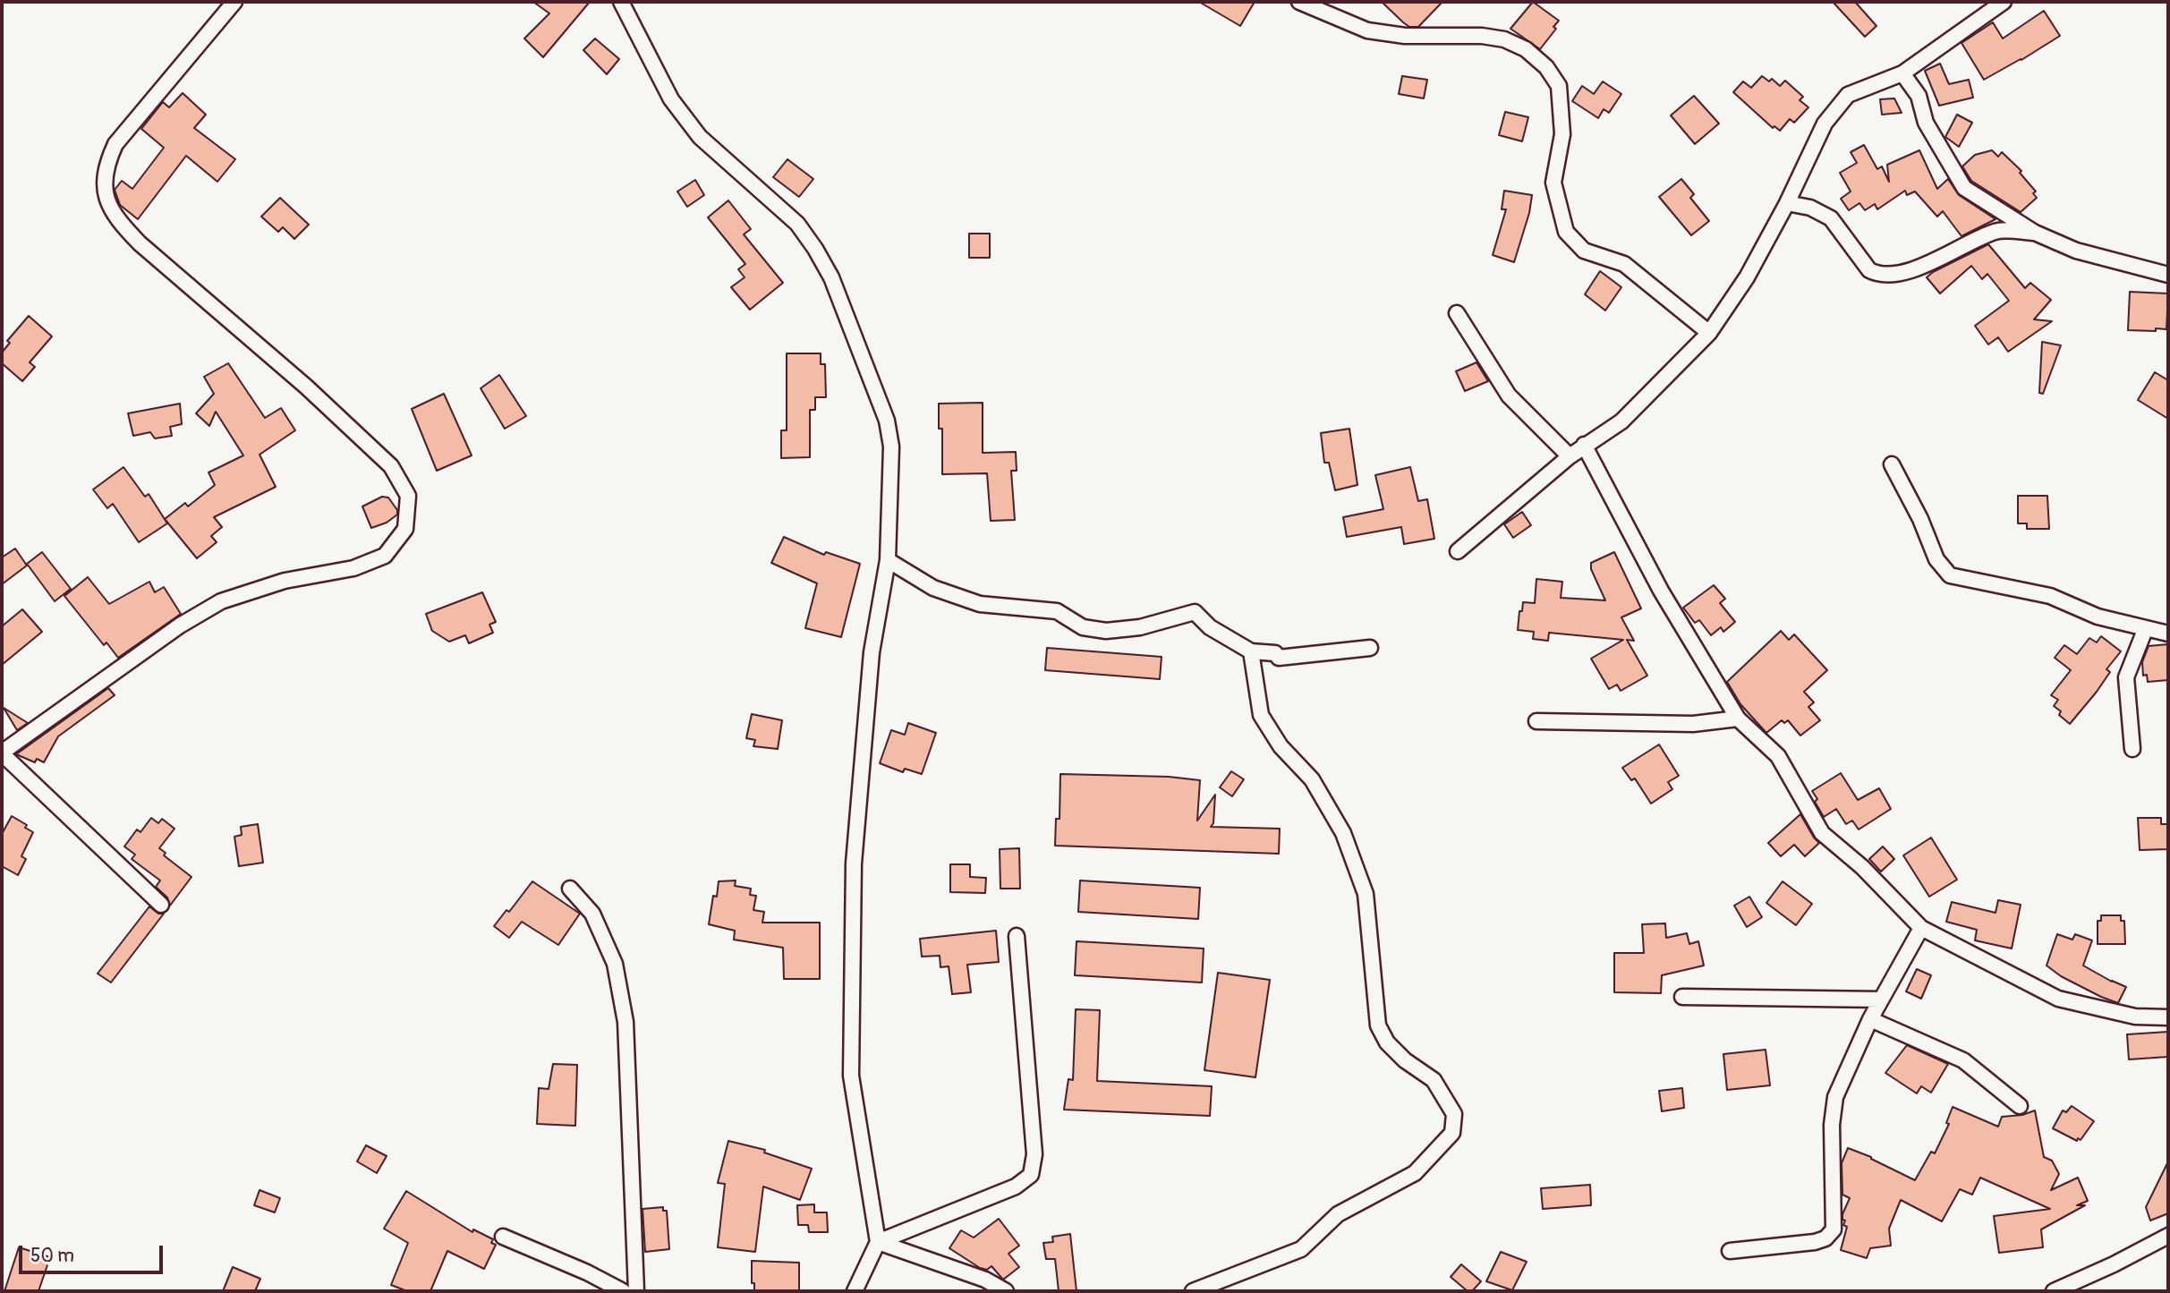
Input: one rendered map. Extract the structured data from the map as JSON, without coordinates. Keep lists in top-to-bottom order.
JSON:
{
  "scale_bar": "50 m"
}
